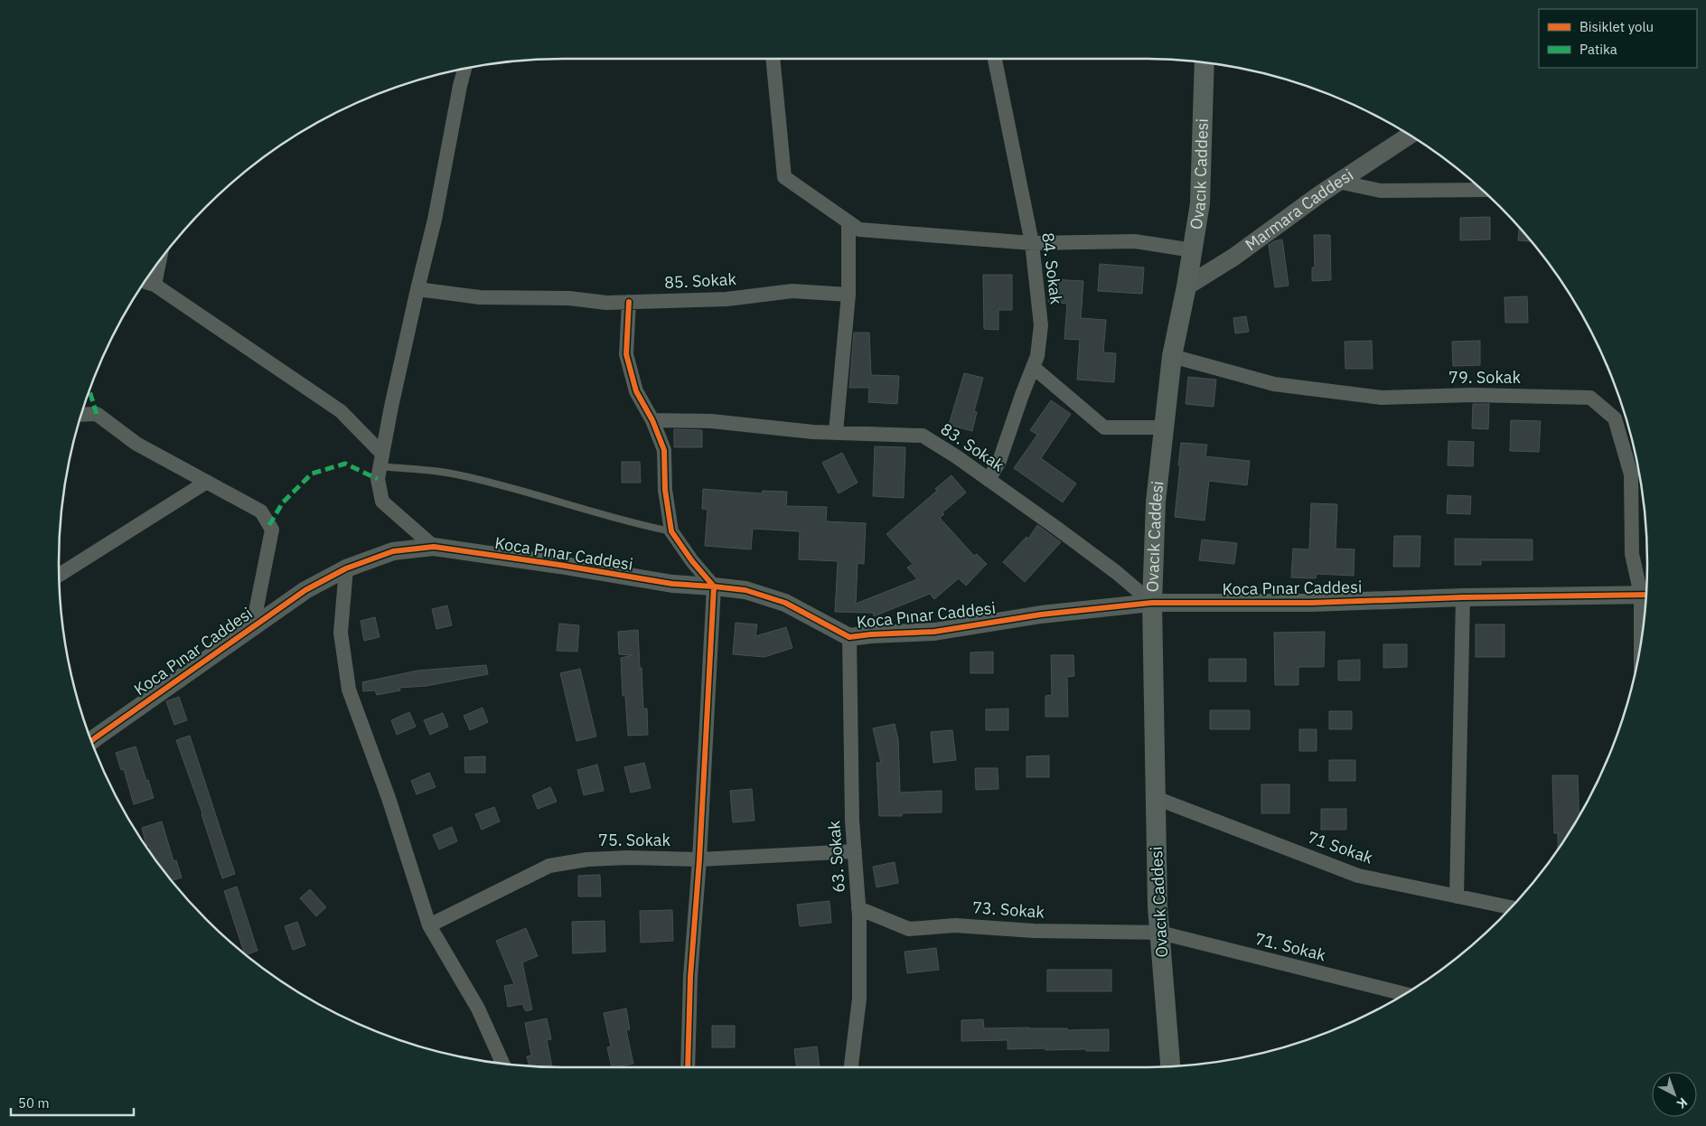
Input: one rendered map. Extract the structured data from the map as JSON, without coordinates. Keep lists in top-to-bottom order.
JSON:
{
  "streets": {
    "main road": ["Ovacık Caddesi"],
    "street": [
      "Marmara Caddesi",
      "84. Sokak",
      "85. Sokak",
      "79. Sokak",
      "83. Sokak",
      "Koca Pınar Caddesi",
      "75. Sokak",
      "71 Sokak",
      "63. Sokak",
      "73. Sokak",
      "71. Sokak"
    ]
  },
  "crossings": [
    ["Ovacık Caddesi", "Marmara Caddesi"],
    ["Ovacık Caddesi", "79. Sokak"],
    ["Ovacık Caddesi", "83. Sokak"],
    ["Ovacık Caddesi", "Koca Pınar Caddesi"],
    ["Ovacık Caddesi", "71 Sokak"],
    ["Ovacık Caddesi", "73. Sokak"],
    ["Ovacık Caddesi", "71. Sokak"],
    ["84. Sokak", "83. Sokak"],
    ["79. Sokak", "Koca Pınar Caddesi"],
    ["83. Sokak", "Koca Pınar Caddesi"],
    ["Koca Pınar Caddesi", "63. Sokak"],
    ["75. Sokak", "63. Sokak"],
    ["63. Sokak", "73. Sokak"],
    ["73. Sokak", "71. Sokak"]
  ],
  "legend": ["Bisiklet yolu", "Patika"],
  "scale_bar": "50 m",
  "north": "bottom right"
}
